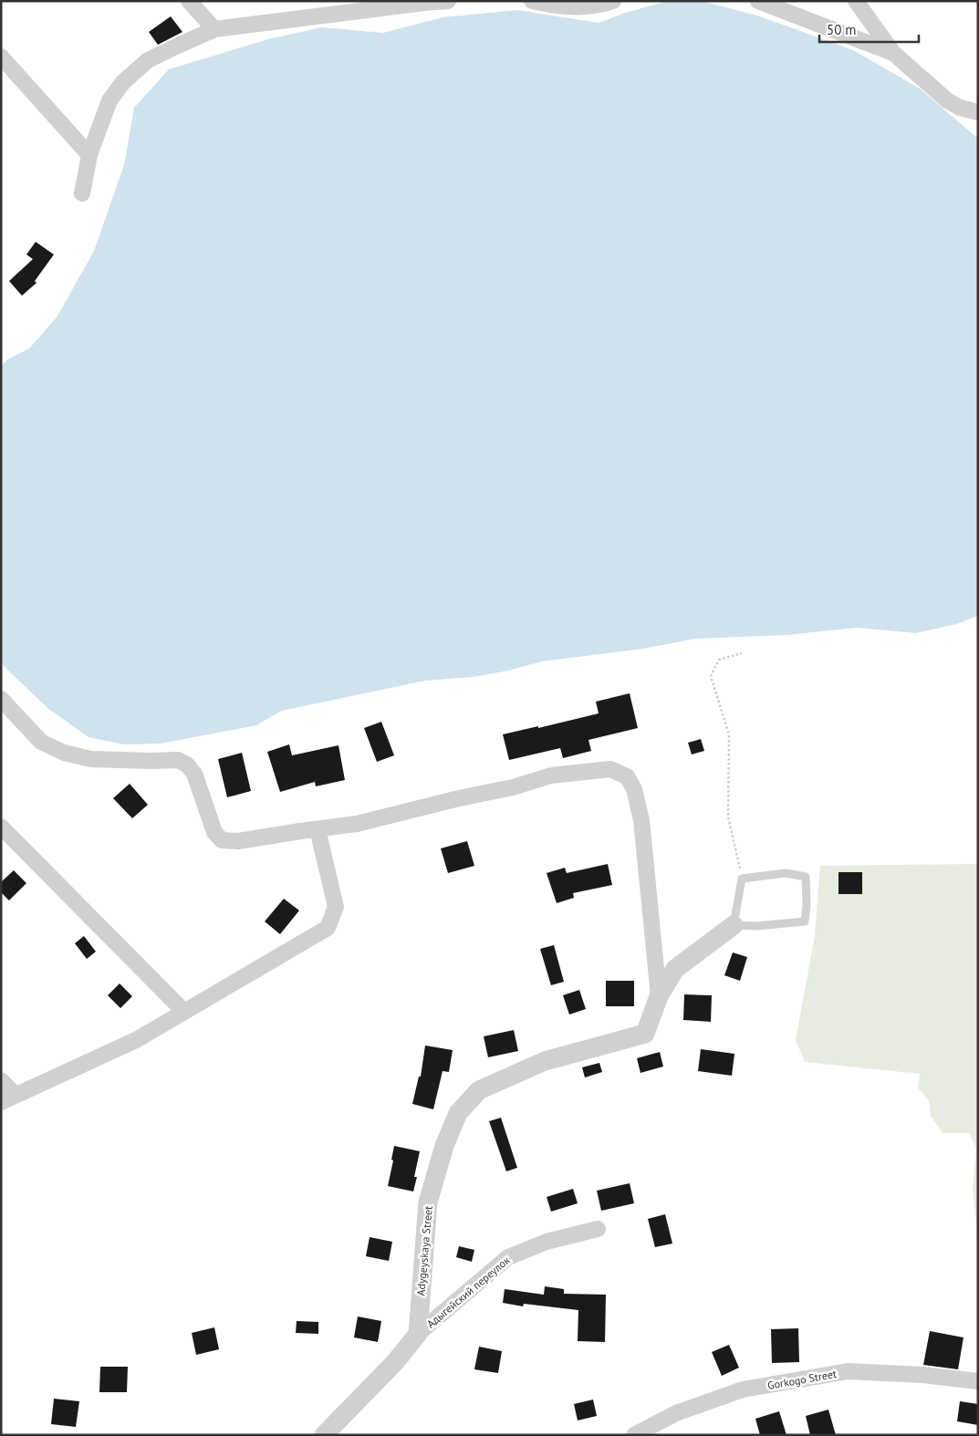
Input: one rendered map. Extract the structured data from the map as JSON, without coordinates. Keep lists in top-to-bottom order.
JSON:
{
  "streets": {
    "street": ["Adygeyskaya Street", "Адыгейский переулок", "Gorkogo Street"]
  },
  "crossings": [
    ["Adygeyskaya Street", "Адыгейский переулок"]
  ],
  "scale_bar": "50 m"
}
